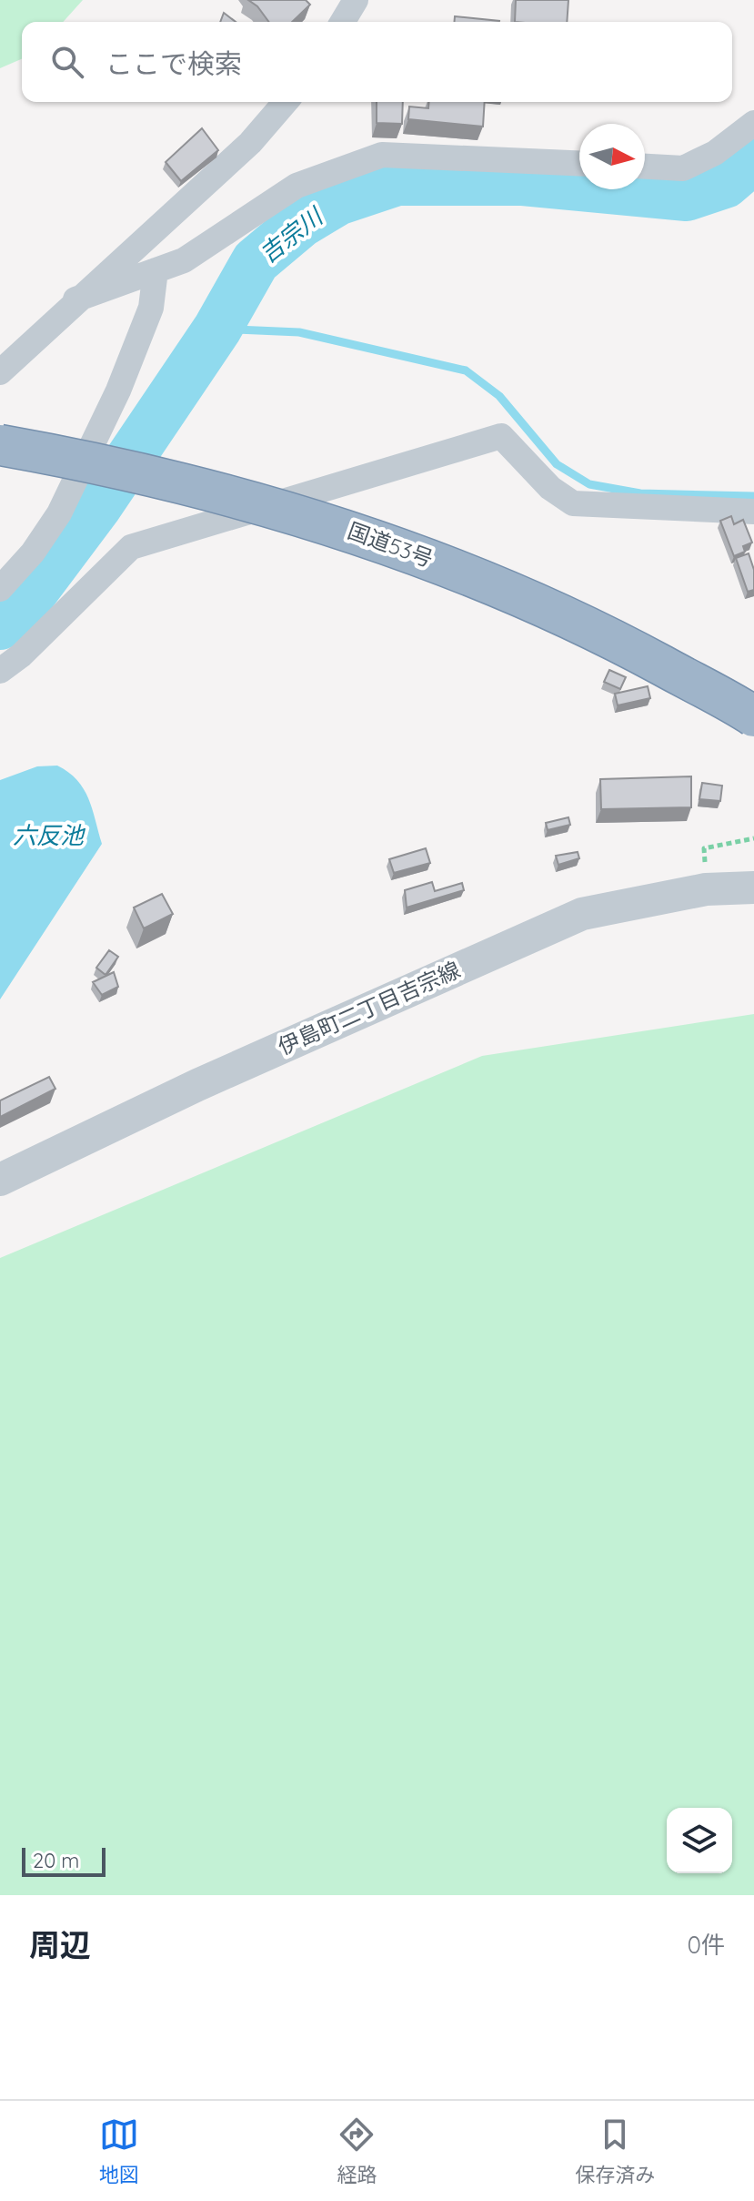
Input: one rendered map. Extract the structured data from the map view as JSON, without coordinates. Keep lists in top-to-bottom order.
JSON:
{
  "streets": {
    "highway": ["国道53号"],
    "street": ["伊島町二丁目吉宗線"]
  },
  "water": ["吉宗川", "六反池"],
  "scale_bar": "20 m",
  "north": "right",
  "page": {
    "search": "ここで検索",
    "scale": "20 m",
    "heading": ["周辺", "0件"],
    "nav": ["地図", "経路", "保存済み"]
  }
}
